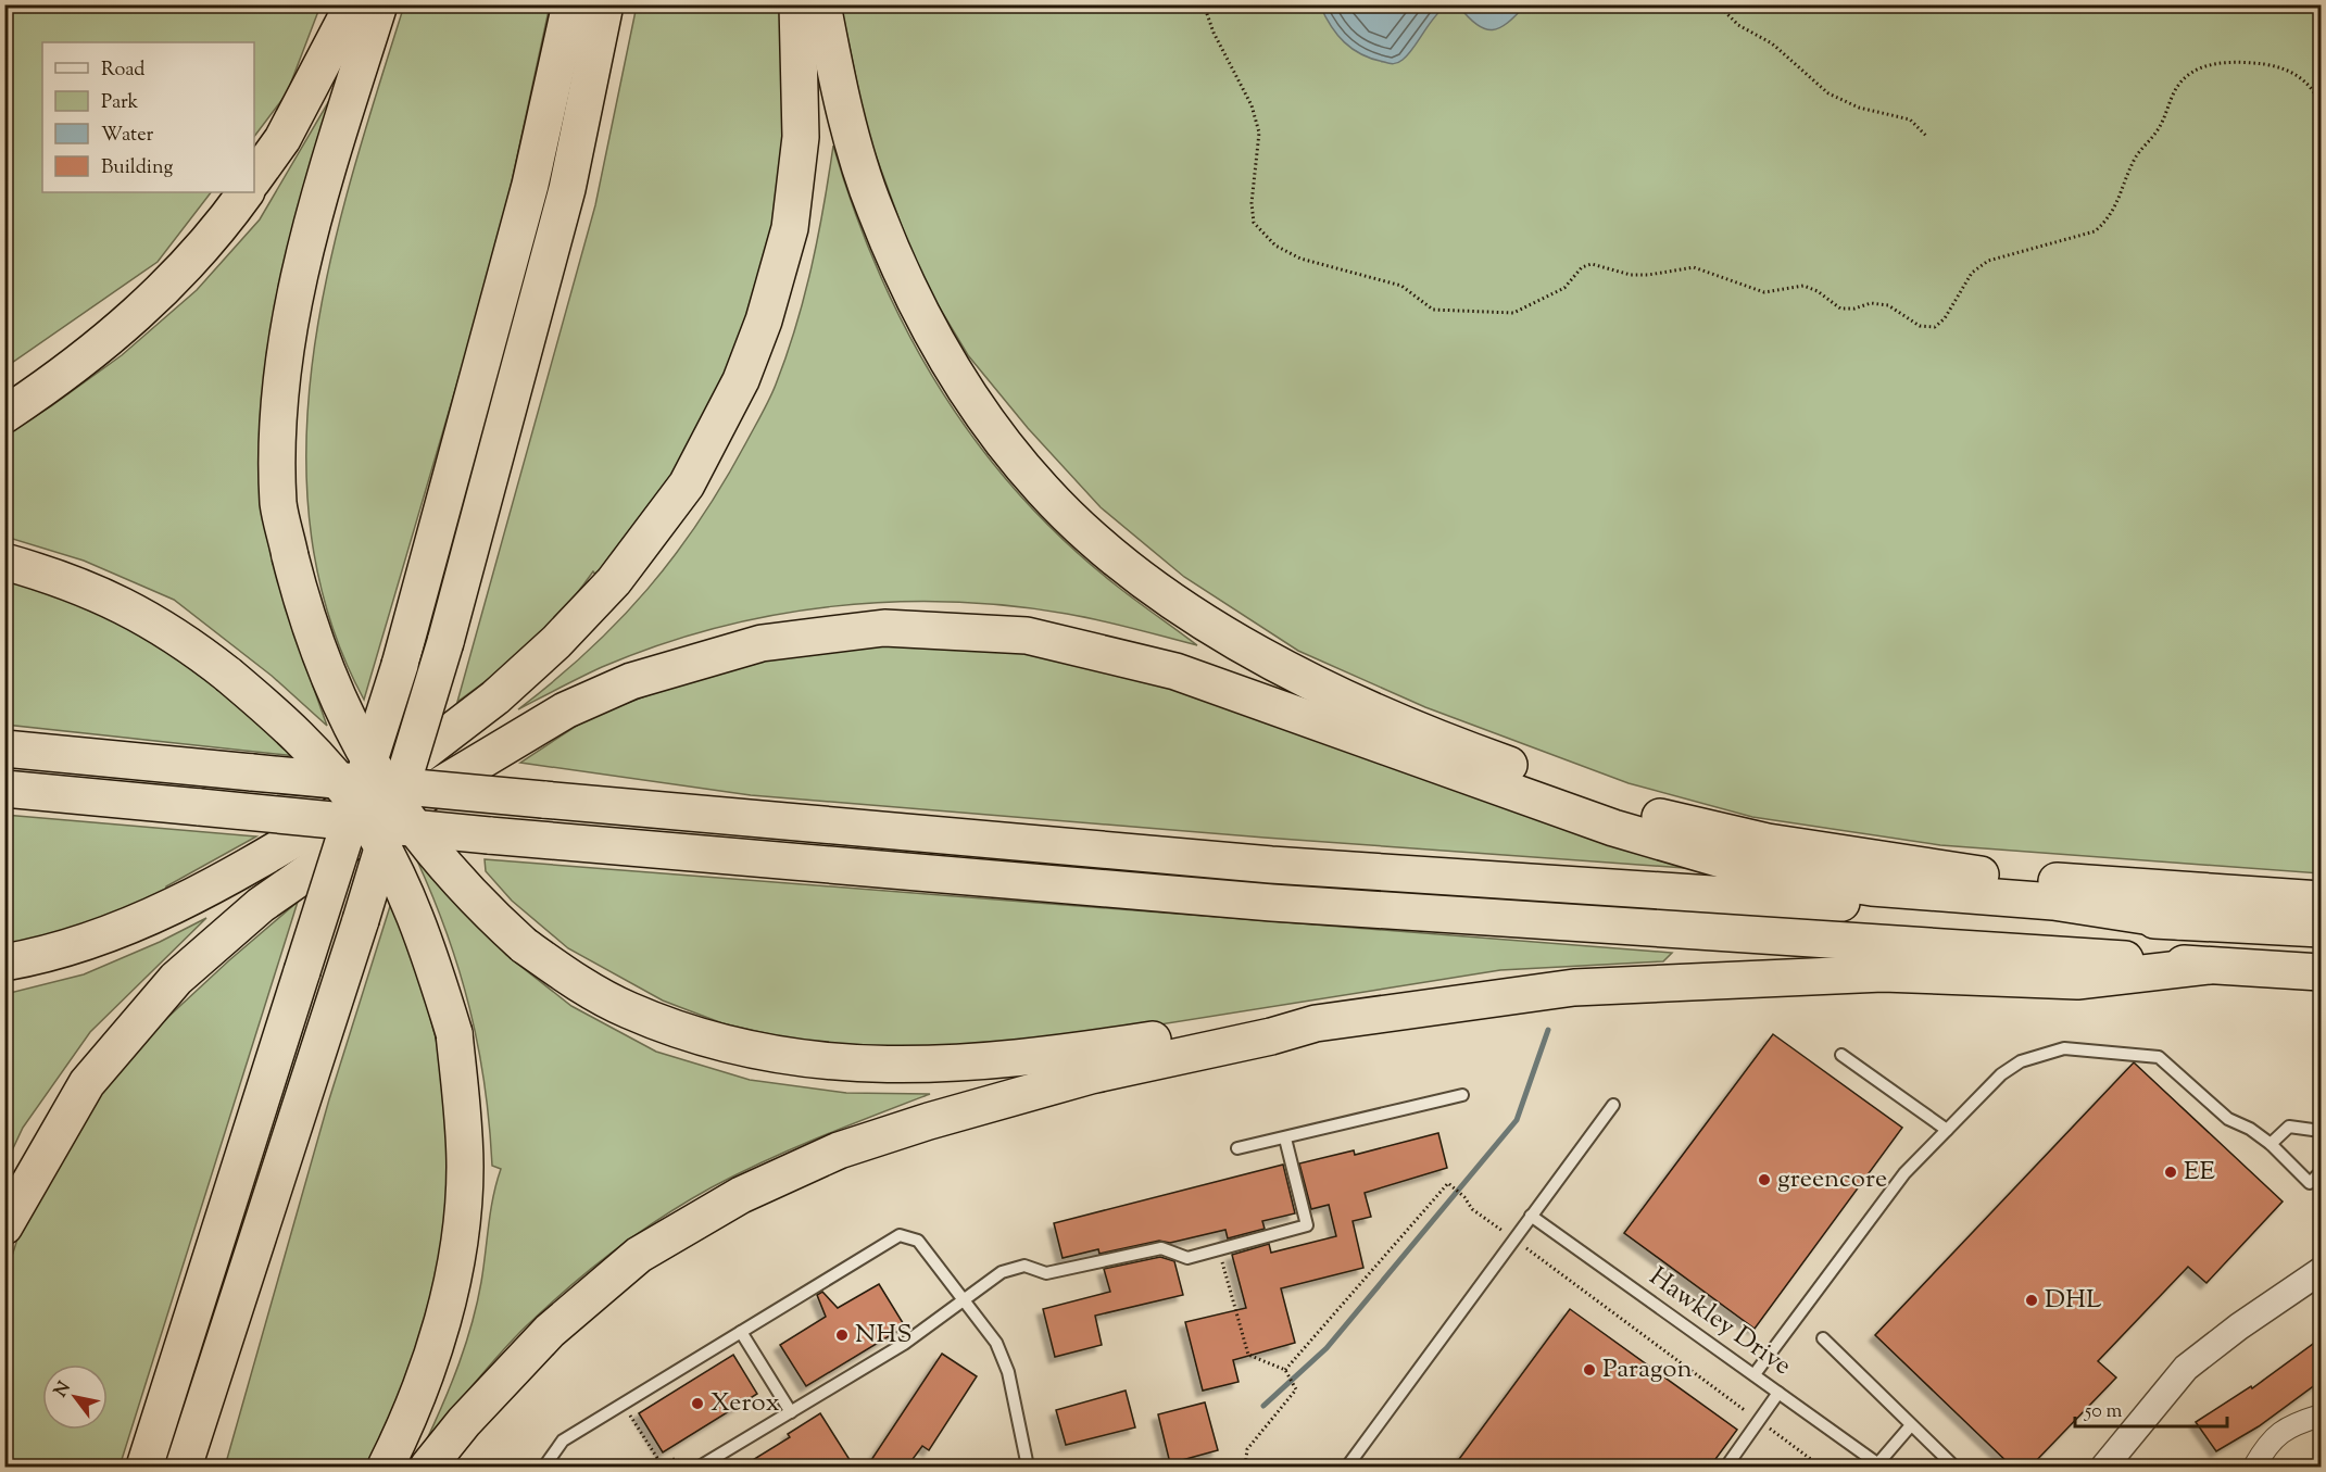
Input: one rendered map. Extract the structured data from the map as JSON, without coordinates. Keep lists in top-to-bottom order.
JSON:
{
  "streets": {
    "lane": ["Hawkley Drive"]
  },
  "places": [
    "EE",
    "greencore",
    "DHL",
    "NHS",
    "Paragon",
    "Xerox"
  ],
  "legend": [
    "Road",
    "Park",
    "Water",
    "Building"
  ],
  "scale_bar": "50 m",
  "north": "top left"
}
